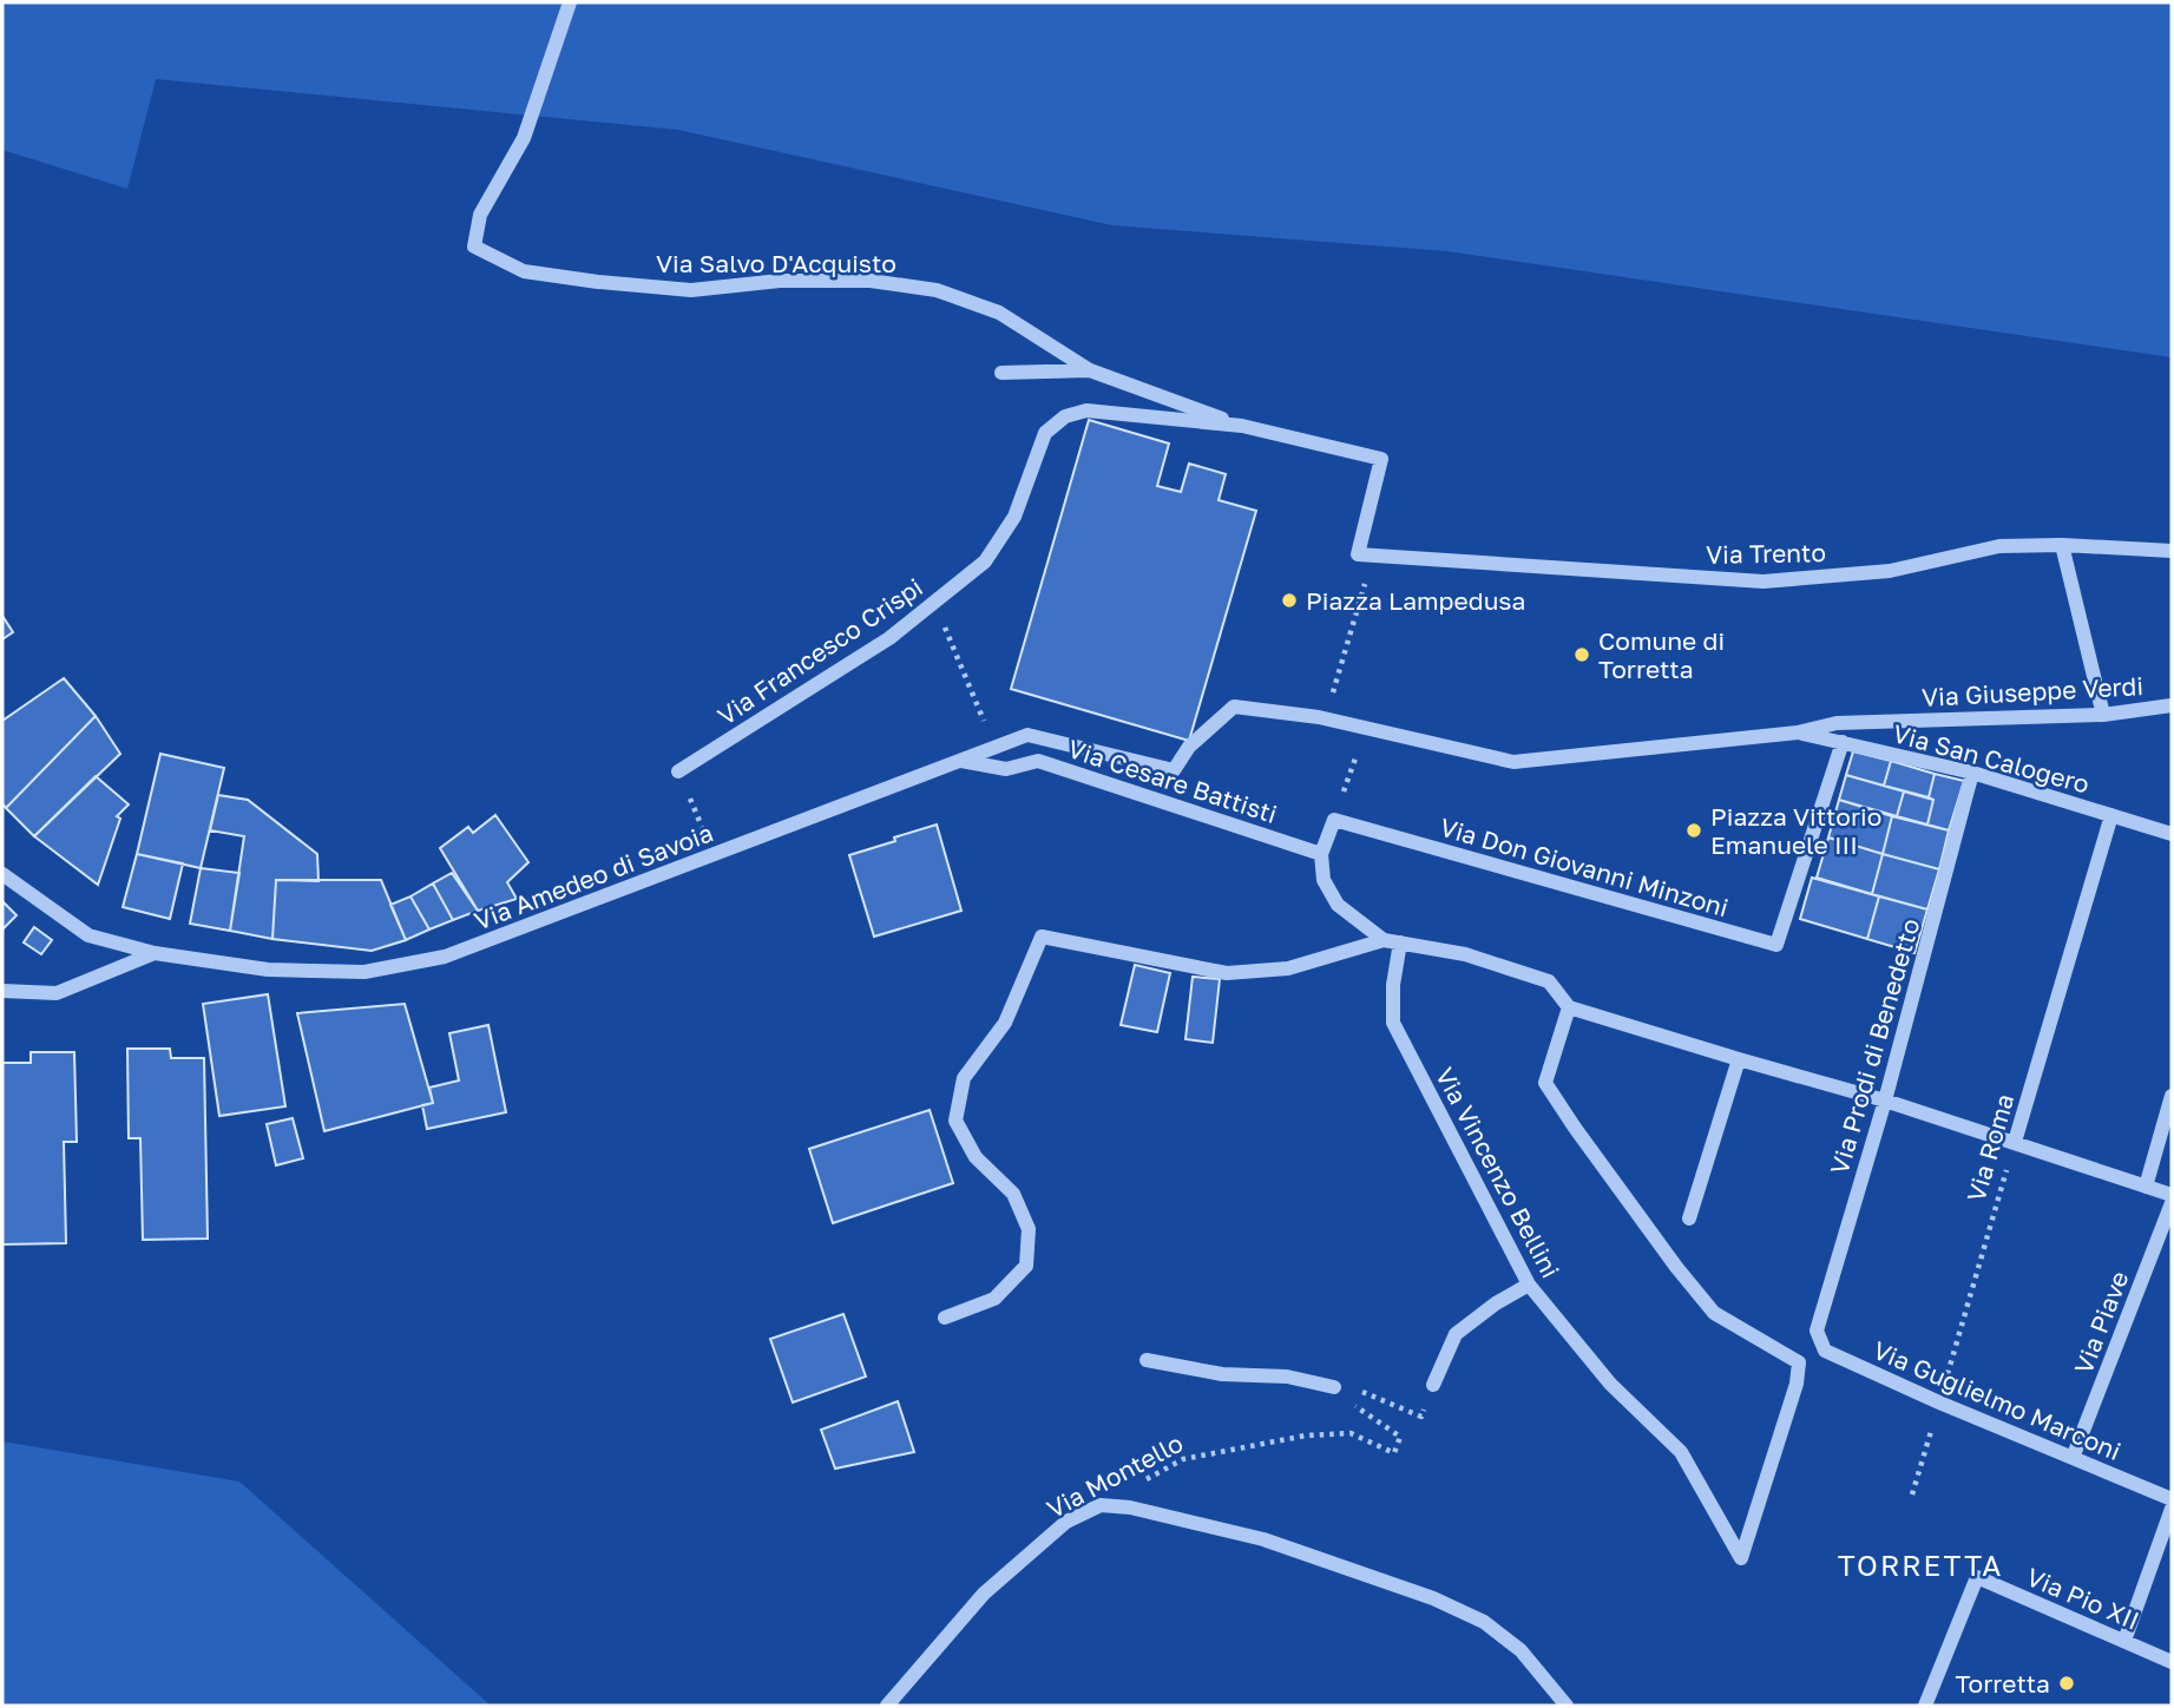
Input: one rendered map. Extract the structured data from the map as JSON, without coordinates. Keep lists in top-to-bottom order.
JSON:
{
  "streets": {
    "street": [
      "Via Salvo D'Acquisto",
      "Via Trento",
      "Via Francesco Crispi",
      "Via Giuseppe Verdi",
      "Via San Calogero",
      "Via Cesare Battisti",
      "Via Don Giovanni Minzoni",
      "Via Amedeo di Savoia",
      "Via Prodi di Benedetto",
      "Via Roma",
      "Via Vincenzo Bellini",
      "Via Piave",
      "Via Guglielmo Marconi",
      "Via Montello",
      "Via Pio XII"
    ]
  },
  "crossings": [
    ["Via Trento", "Via Francesco Crispi"],
    ["Via Giuseppe Verdi", "Via San Calogero"],
    ["Via San Calogero", "Via Don Giovanni Minzoni"],
    ["Via San Calogero", "Via Prodi di Benedetto"],
    ["Via San Calogero", "Via Roma"],
    ["Via Cesare Battisti", "Via Amedeo di Savoia"],
    ["Via Prodi di Benedetto", "Via Guglielmo Marconi"],
    ["Via Roma", "Via Guglielmo Marconi"],
    ["Via Piave", "Via Guglielmo Marconi"]
  ],
  "districts": ["TORRETTA"],
  "places": [
    "Piazza Lampedusa",
    "Comune di Torretta",
    "Piazza Vittorio Emanuele III",
    "Torretta"
  ]
}
